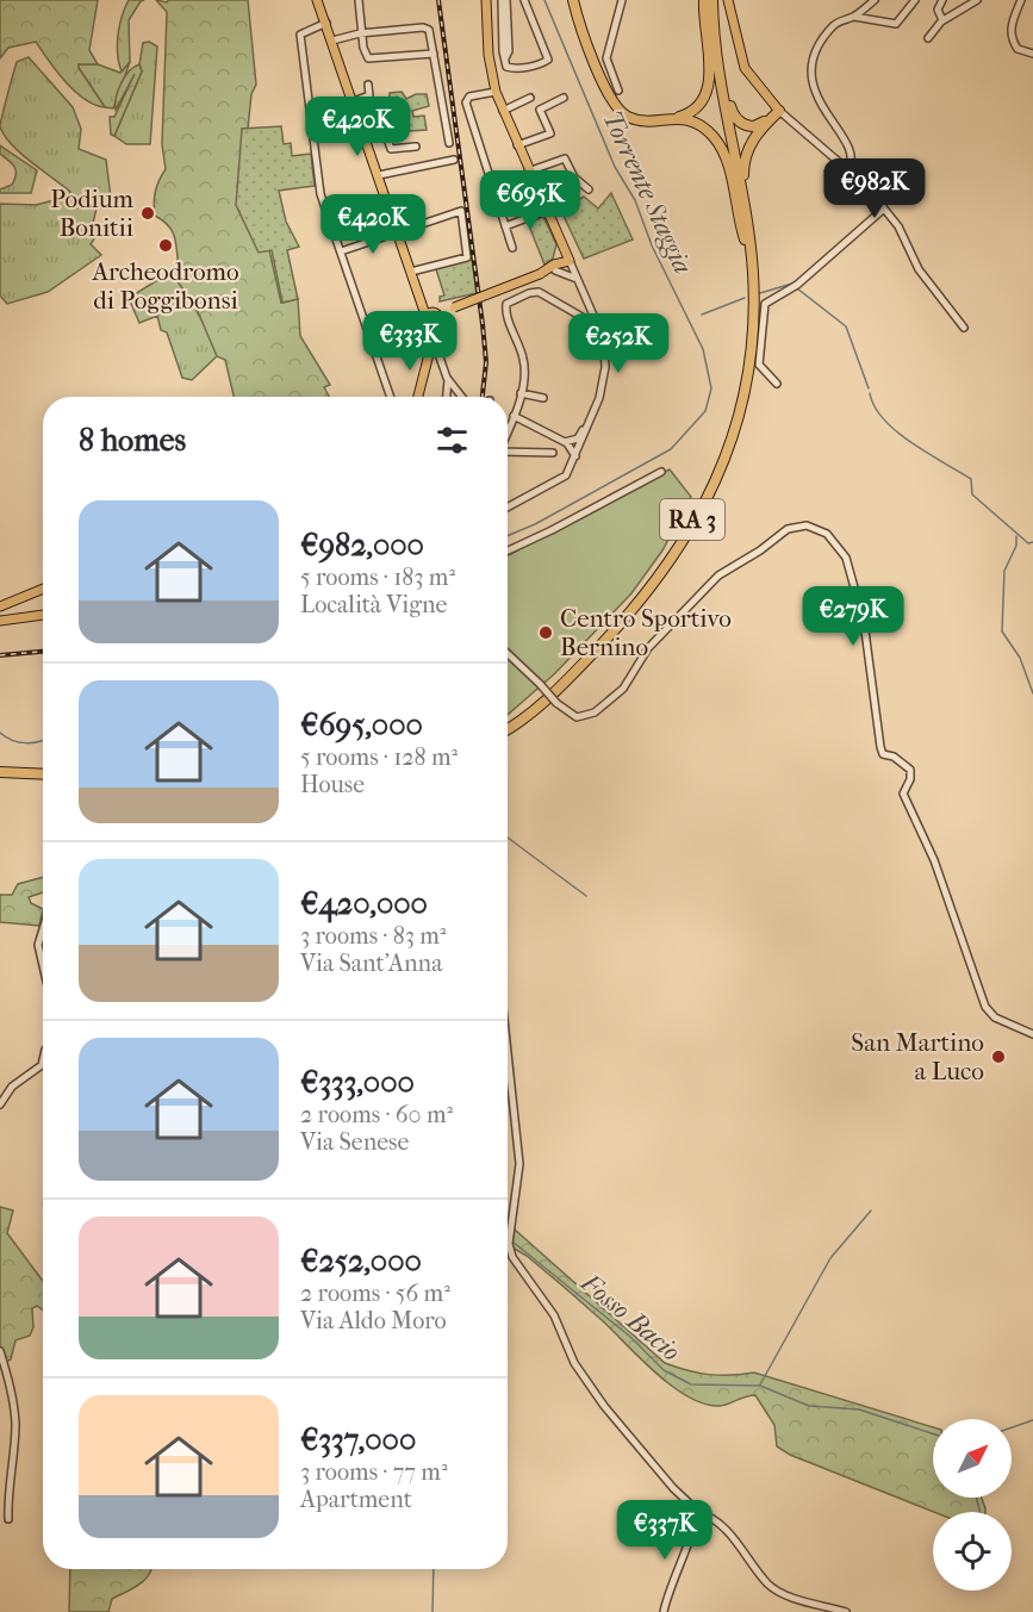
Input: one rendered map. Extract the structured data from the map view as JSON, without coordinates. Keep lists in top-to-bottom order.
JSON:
{
  "streets": {
    "highway": ["RA 3"]
  },
  "water": ["Torrente Staggia", "Fosso Bacio"],
  "places": [
    "Podium Bonitii",
    "Archeodromo di Poggibonsi",
    "Centro Sportivo Bernino",
    "San Martino a Luco"
  ],
  "north": "top right",
  "page": {
    "price": [
      "€420K",
      "€982K",
      "€695K",
      "€420K",
      "€333K",
      "€252K",
      "€279K",
      "€337K"
    ],
    "heading": "8 homes",
    "list": [
      {
        "name": "€982,000",
        "note": "5 rooms · 183 m² · Località Vigne"
      },
      {
        "name": "€695,000",
        "note": "5 rooms · 128 m² · House"
      },
      {
        "name": "€420,000",
        "note": "3 rooms · 83 m² · Via Sant'Anna"
      },
      {
        "name": "€333,000",
        "note": "2 rooms · 60 m² · Via Senese"
      },
      {
        "name": "€252,000",
        "note": "2 rooms · 56 m² · Via Aldo Moro"
      },
      {
        "name": "€337,000",
        "note": "3 rooms · 77 m² · Apartment"
      }
    ]
  }
}
